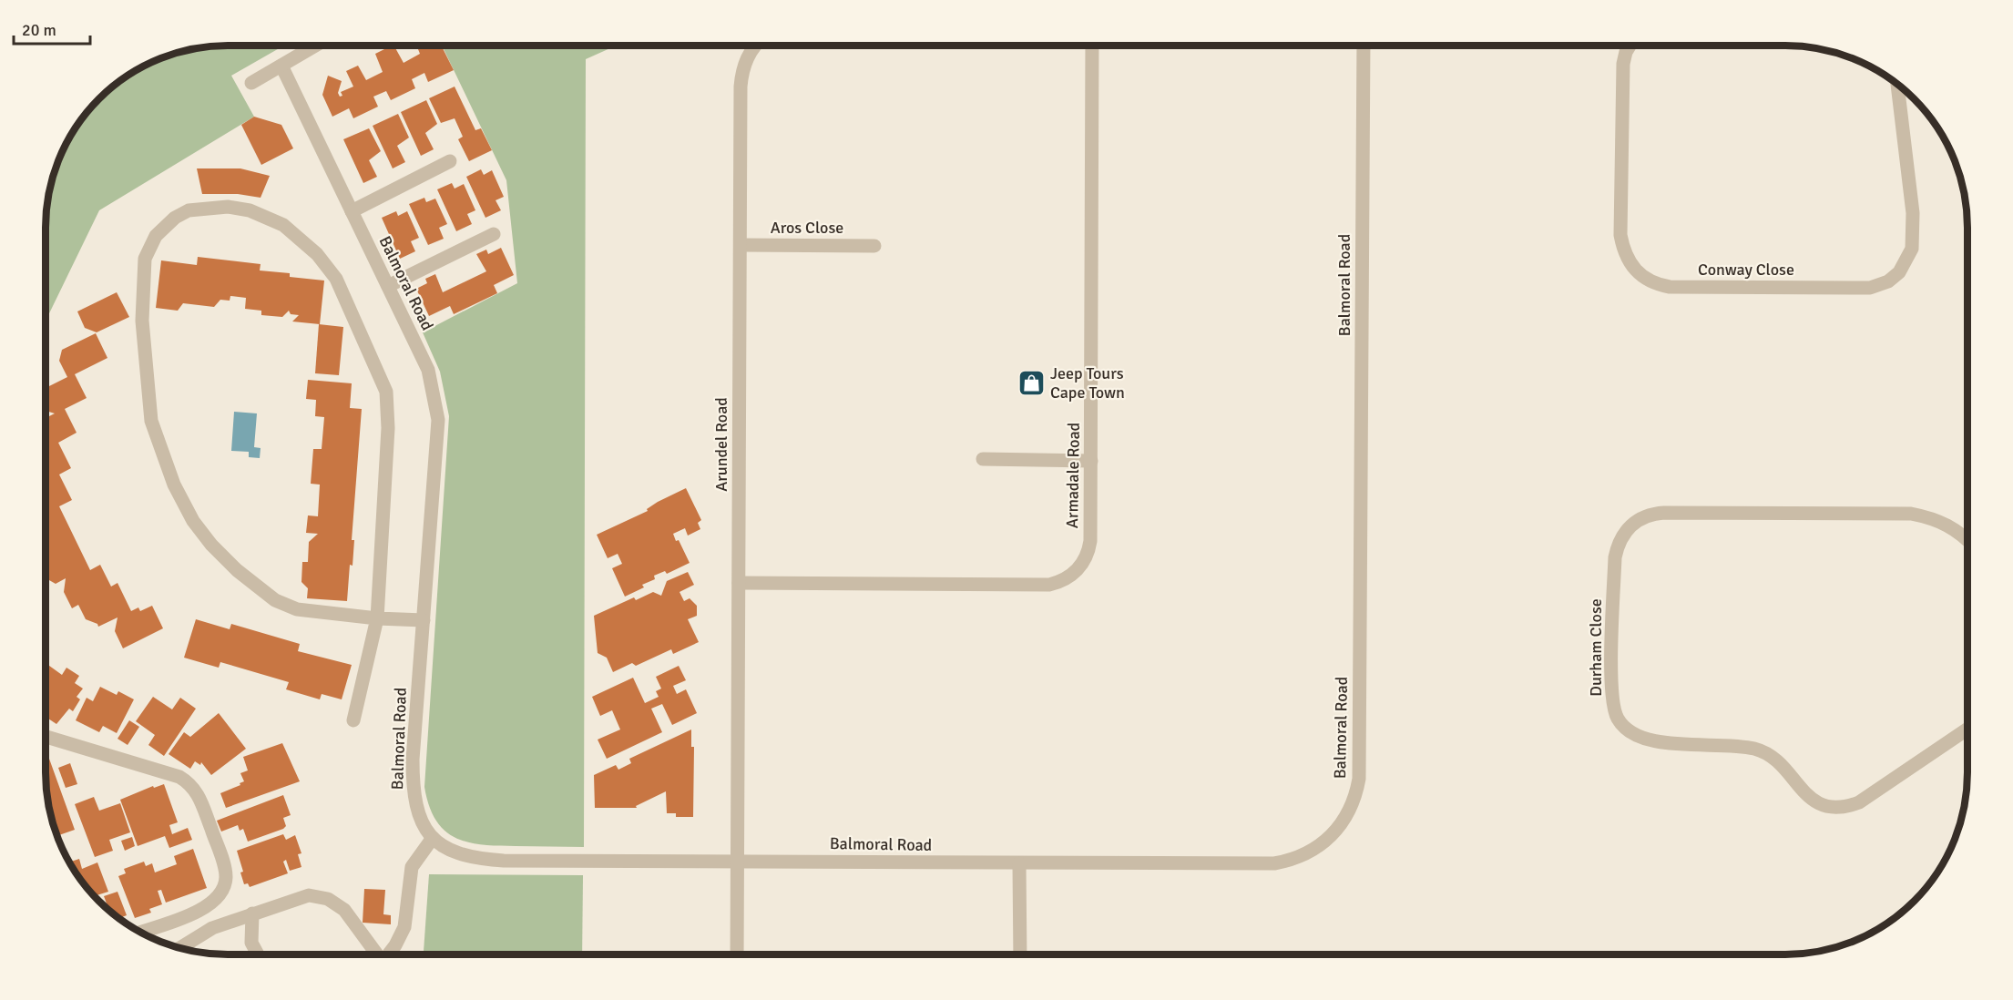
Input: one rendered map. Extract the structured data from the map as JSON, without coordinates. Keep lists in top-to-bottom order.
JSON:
{
  "streets": {
    "street": [
      "Aros Close",
      "Conway Close",
      "Balmoral Road",
      "Arundel Road",
      "Armadale Road",
      "Durham Close"
    ]
  },
  "crossings": [
    ["Aros Close", "Arundel Road"],
    ["Balmoral Road", "Arundel Road"],
    ["Arundel Road", "Armadale Road"]
  ],
  "places": {
    "shop": ["Jeep Tours Cape Town"]
  },
  "scale_bar": "20 m"
}
